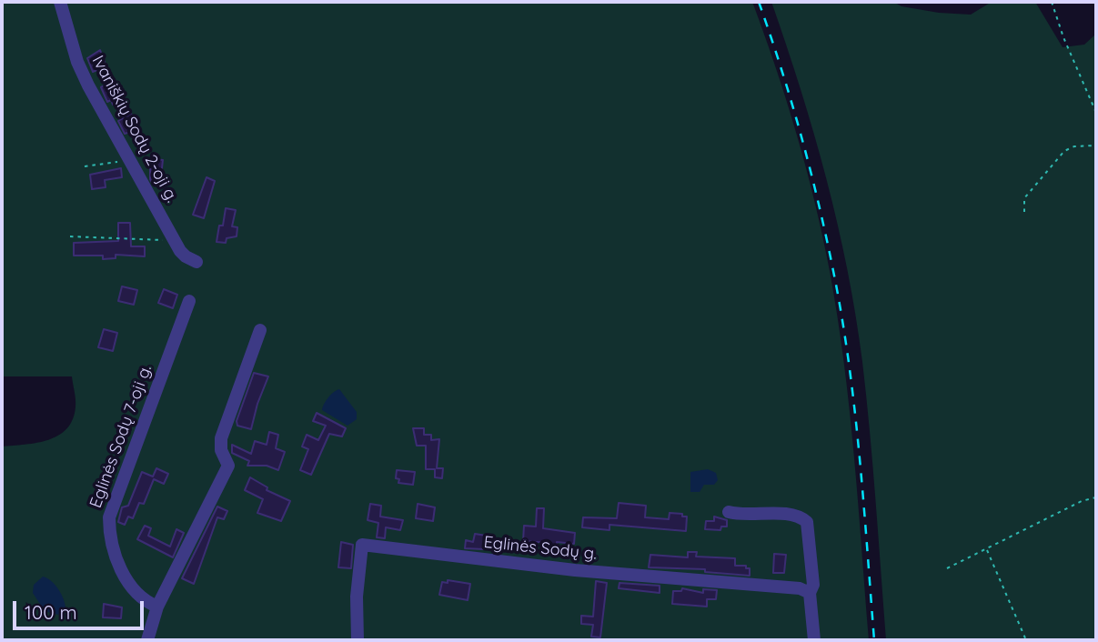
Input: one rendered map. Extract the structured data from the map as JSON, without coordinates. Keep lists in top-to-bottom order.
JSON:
{
  "streets": {
    "street": ["Ivaniškių Sodų 2-oji g.", "Eglinės Sodų 7-oji g.", "Eglinės Sodų g."]
  },
  "scale_bar": "100 m"
}
